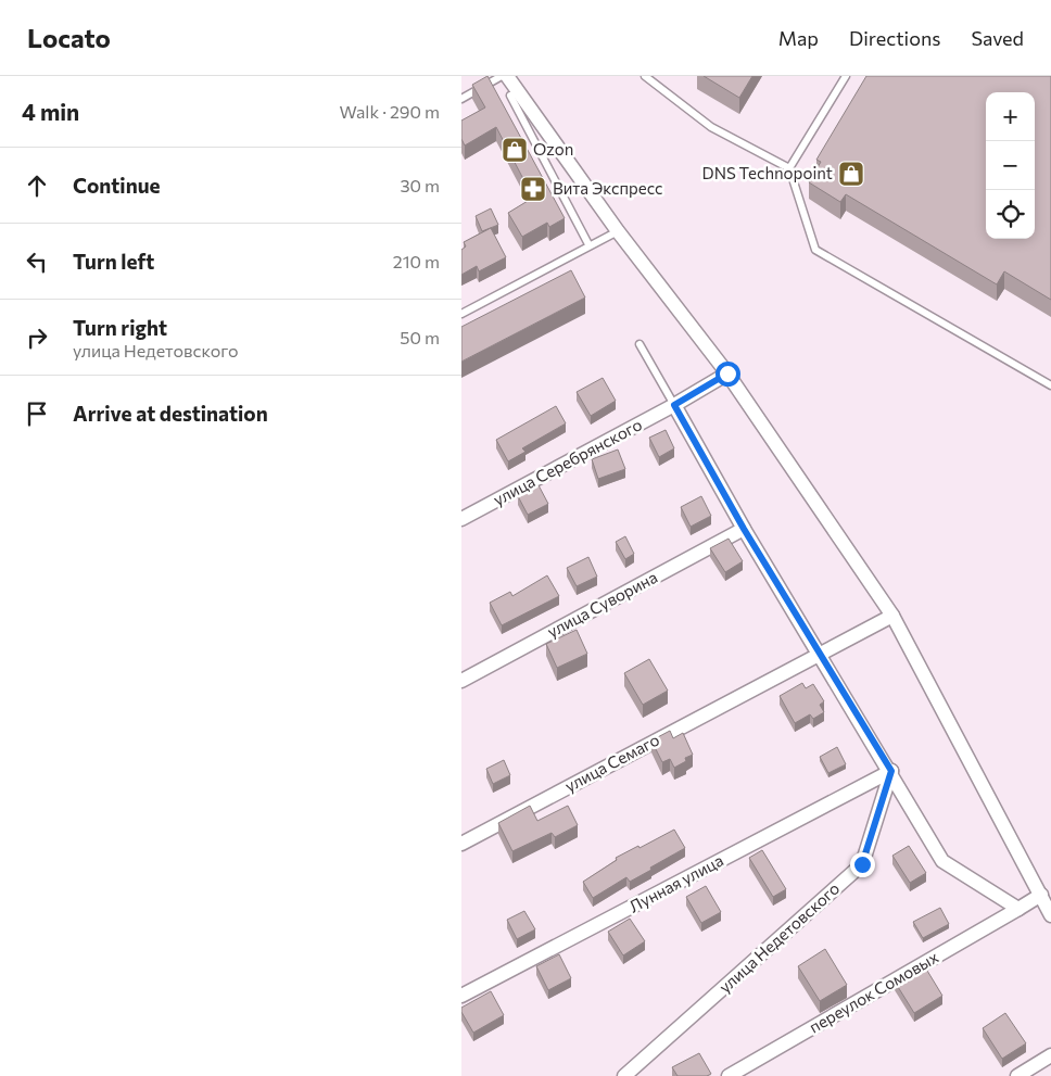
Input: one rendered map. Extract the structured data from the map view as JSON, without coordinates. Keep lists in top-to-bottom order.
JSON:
{
  "streets": {
    "street": [
      "улица Серебрянского",
      "улица Суворина",
      "улица Семаго",
      "Лунная улица",
      "улица Недетовского",
      "переулок Сомовых"
    ]
  },
  "crossings": [
    ["Лунная улица", "улица Недетовского"]
  ],
  "places": {
    "shop": ["Ozon", "DNS Technopoint"],
    "pharmacy": ["Вита Экспресс"]
  },
  "page": {
    "header": "Locato",
    "nav": ["Map", "Directions", "Saved"],
    "heading": ["4 min", "Walk · 290 m"],
    "map_buttons": ["+", "−"],
    "list": [
      ["Continue", "30 m"],
      ["Turn left", "210 m"],
      ["Turn right", "улица Недетовского", "50 m"],
      "Arrive at destination"
    ]
  }
}
